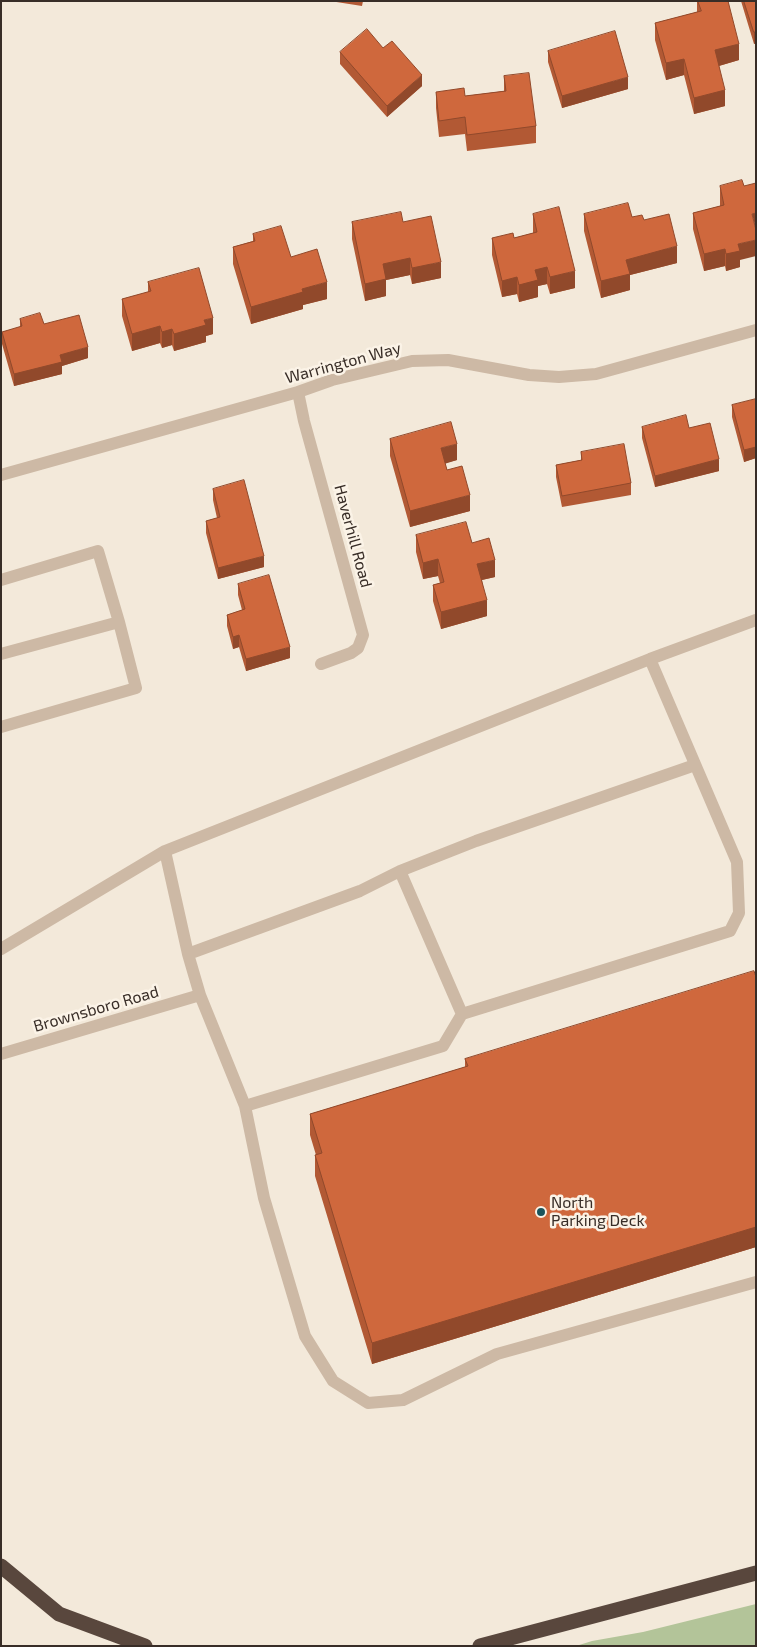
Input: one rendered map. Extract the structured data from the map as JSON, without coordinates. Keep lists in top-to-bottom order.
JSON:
{
  "streets": {
    "street": ["Warrington Way", "Haverhill Road", "Brownsboro Road"]
  },
  "crossings": [
    ["Warrington Way", "Haverhill Road"]
  ],
  "places": ["North Parking Deck"]
}
